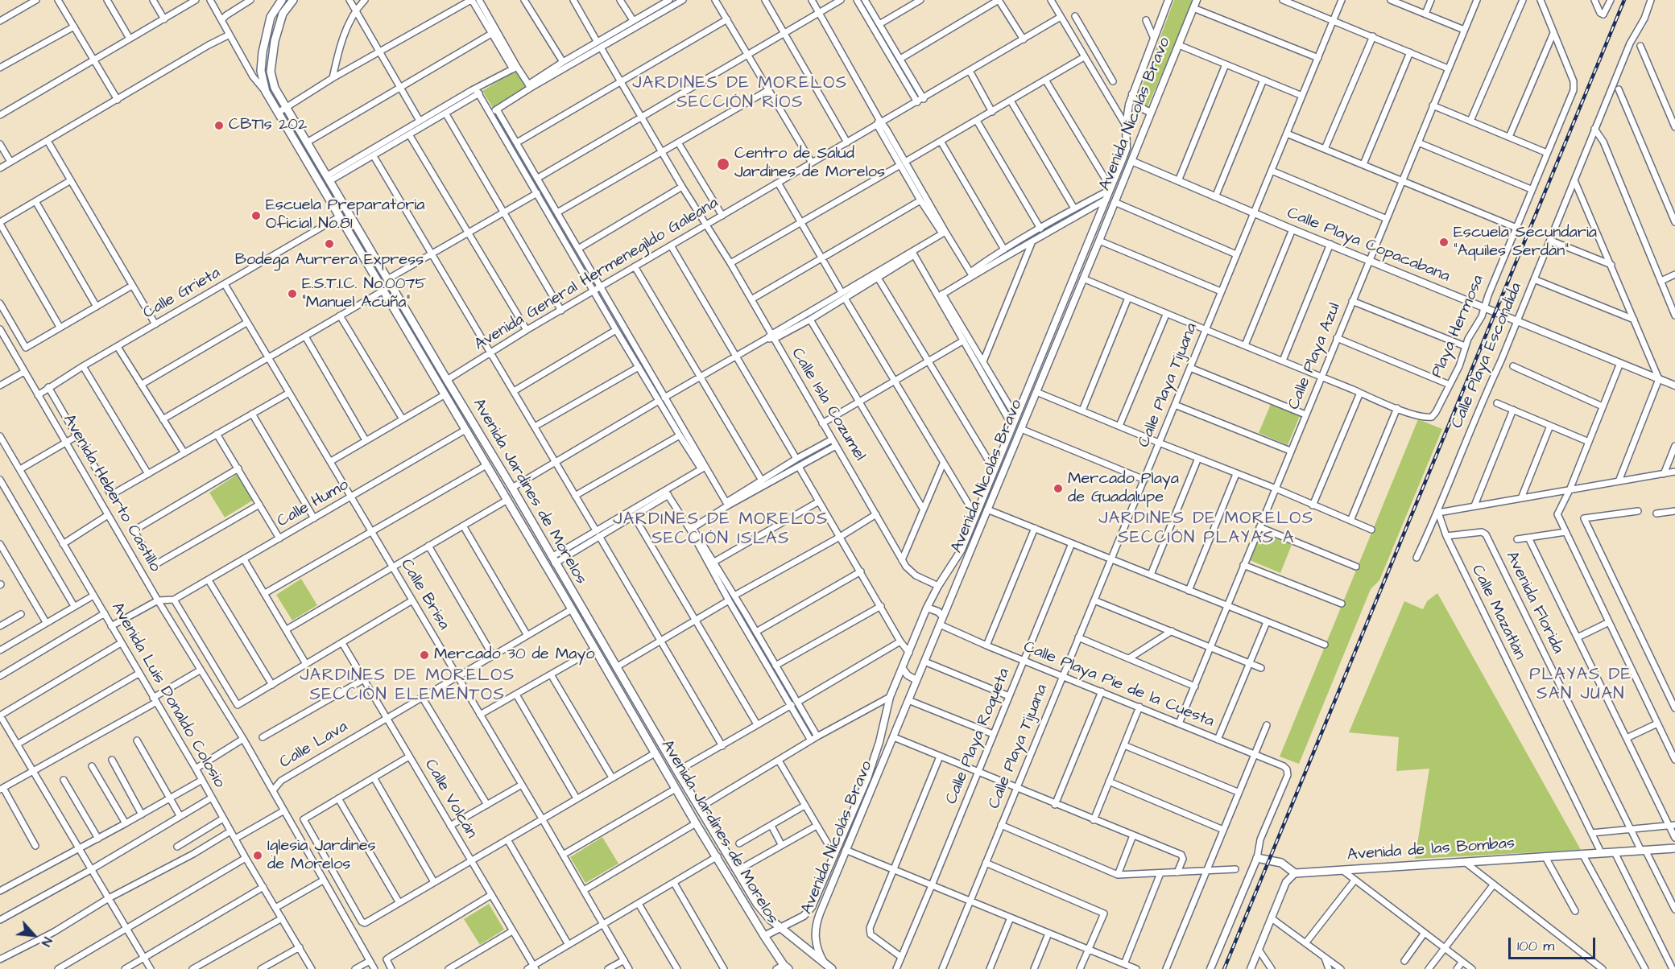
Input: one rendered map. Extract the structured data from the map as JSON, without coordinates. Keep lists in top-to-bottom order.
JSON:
{
  "streets": {
    "main road": ["Avenida Jardines de Morelos", "Avenida de las Bombas"],
    "street": [
      "Avenida Nicolás Bravo",
      "Calle Playa Copacabana",
      "Avenida General Hermenegildo Galeana",
      "Calle Grieta",
      "Playa Hermosa",
      "Calle Playa Escondida",
      "Calle Playa Azul",
      "Calle Playa Tijuana",
      "Calle Isla Cozumel",
      "Avenida Heberto Castillo",
      "Calle Humo",
      "Calle Brisa",
      "Avenida Florida",
      "Calle Mazatlán",
      "Calle Playa Pie de la Cuesta",
      "Avenida Luis Donaldo Colosio",
      "Calle Playa Roqueta",
      "Calle Lava",
      "Calle Volcán"
    ]
  },
  "crossings": [
    ["Avenida Nicolás Bravo", "Calle Playa Copacabana"],
    ["Avenida Nicolás Bravo", "Calle Isla Cozumel"],
    ["Avenida Nicolás Bravo", "Avenida Jardines de Morelos"],
    ["Avenida Nicolás Bravo", "Calle Playa Pie de la Cuesta"],
    ["Calle Playa Copacabana", "Playa Hermosa"],
    ["Calle Playa Copacabana", "Calle Playa Escondida"],
    ["Calle Playa Copacabana", "Calle Playa Azul"],
    ["Calle Playa Copacabana", "Calle Playa Tijuana"],
    ["Avenida General Hermenegildo Galeana", "Calle Isla Cozumel"],
    ["Avenida General Hermenegildo Galeana", "Avenida Jardines de Morelos"],
    ["Calle Grieta", "Avenida Jardines de Morelos"],
    ["Calle Grieta", "Avenida Heberto Castillo"],
    ["Calle Grieta", "Calle Brisa"],
    ["Calle Playa Escondida", "Calle Mazatlán"],
    ["Calle Playa Azul", "Calle Playa Pie de la Cuesta"],
    ["Calle Playa Tijuana", "Calle Playa Pie de la Cuesta"],
    ["Avenida Jardines de Morelos", "Calle Humo"],
    ["Avenida Jardines de Morelos", "Calle Lava"],
    ["Avenida Heberto Castillo", "Calle Lava"],
    ["Calle Humo", "Calle Brisa"],
    ["Calle Brisa", "Calle Lava"],
    ["Avenida Florida", "Calle Mazatlán"],
    ["Avenida Florida", "Avenida de las Bombas"],
    ["Calle Mazatlán", "Avenida de las Bombas"],
    ["Calle Playa Pie de la Cuesta", "Calle Playa Roqueta"],
    ["Calle Lava", "Calle Volcán"]
  ],
  "districts": [
    "JARDINES DE MORELOS SECCIÓN RÍOS",
    "JARDINES DE MORELOS SECCIÓN PLAYAS A",
    "JARDINES DE MORELOS SECCIÓN ISLAS",
    "PLAYAS DE SAN JUAN",
    "JARDINES DE MORELOS SECCIÓN ELEMENTOS"
  ],
  "places": [
    "CBTIs 202",
    "Centro de Salud Jardines de Morelos",
    "Escuela Preparatoria Oficial No.81",
    "Escuela Secundaria \"Aquiles Serdán\"",
    "Bodega Aurrera Express",
    "E.S.T.I.C. No.0075 \"Manuel Acuña\"",
    "Mercado Playa de Guadalupe",
    "Mercado 30 de Mayo",
    "Iglesia Jardines de Morelos"
  ],
  "scale_bar": "100 m",
  "north": "bottom right"
}
